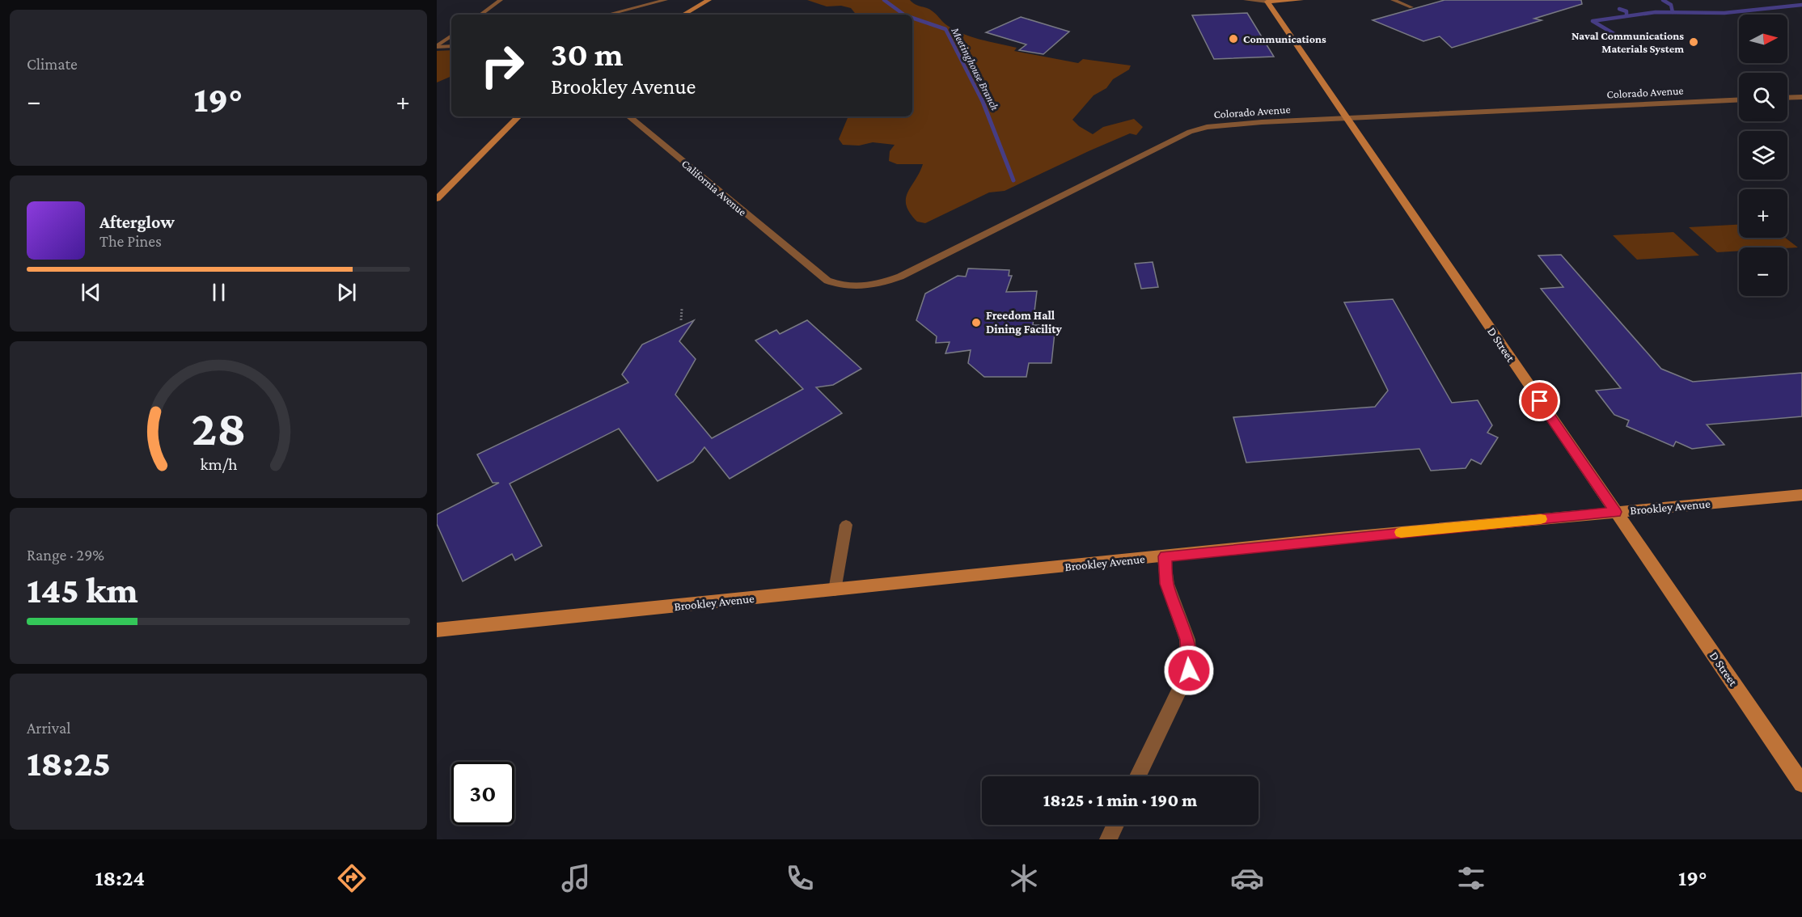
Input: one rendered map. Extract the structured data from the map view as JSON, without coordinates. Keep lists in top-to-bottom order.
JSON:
{
  "streets": {
    "street": [
      "Colorado Avenue",
      "California Avenue",
      "D Street",
      "Brookley Avenue"
    ]
  },
  "crossings": [
    ["Colorado Avenue", "California Avenue"],
    ["Colorado Avenue", "D Street"],
    ["D Street", "Brookley Avenue"]
  ],
  "water": ["Meetinghouse Branch"],
  "places": ["Communications", "Naval Communications Materials System", "Freedom Hall Dining Facility"],
  "north": "right",
  "page": {
    "tile": [
      "Climate",
      ["Range · 29%", "145 km"],
      ["Arrival", "18:25"]
    ],
    "map_buttons": ["+", "−"],
    "turn": ["30 m", "Brookley Avenue"],
    "heat": ["−", "19°", "+"],
    "song": ["Afterglow", "The Pines"],
    "limit": "30",
    "trip": "18:25 · 1 min · 190 m",
    "tabs": ["18:24", "19°"],
    "gauge": ["28", "km/h"]
  }
}
